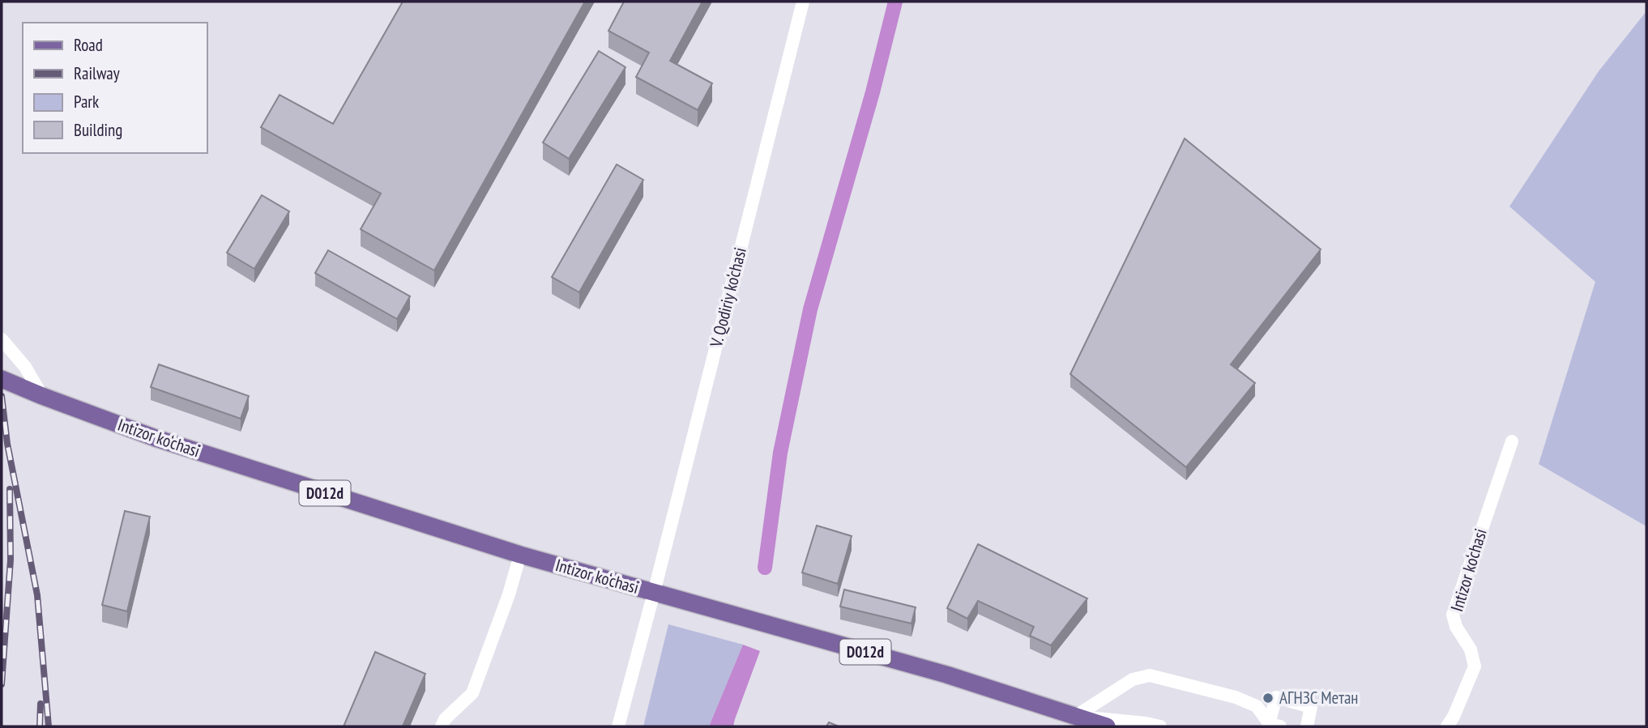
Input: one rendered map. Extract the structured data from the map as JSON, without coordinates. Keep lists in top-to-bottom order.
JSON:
{
  "streets": {
    "main road": ["Intizor ko‘chasi", "D012d"],
    "street": ["V. Qodiriy ko‘chasi"]
  },
  "crossings": [
    ["V. Qodiriy ko‘chasi", "Intizor ko‘chasi"],
    ["Intizor ko‘chasi", "D012d"]
  ],
  "places": ["АГНЗС Метан"],
  "legend": [
    "Road",
    "Railway",
    "Park",
    "Building"
  ]
}
